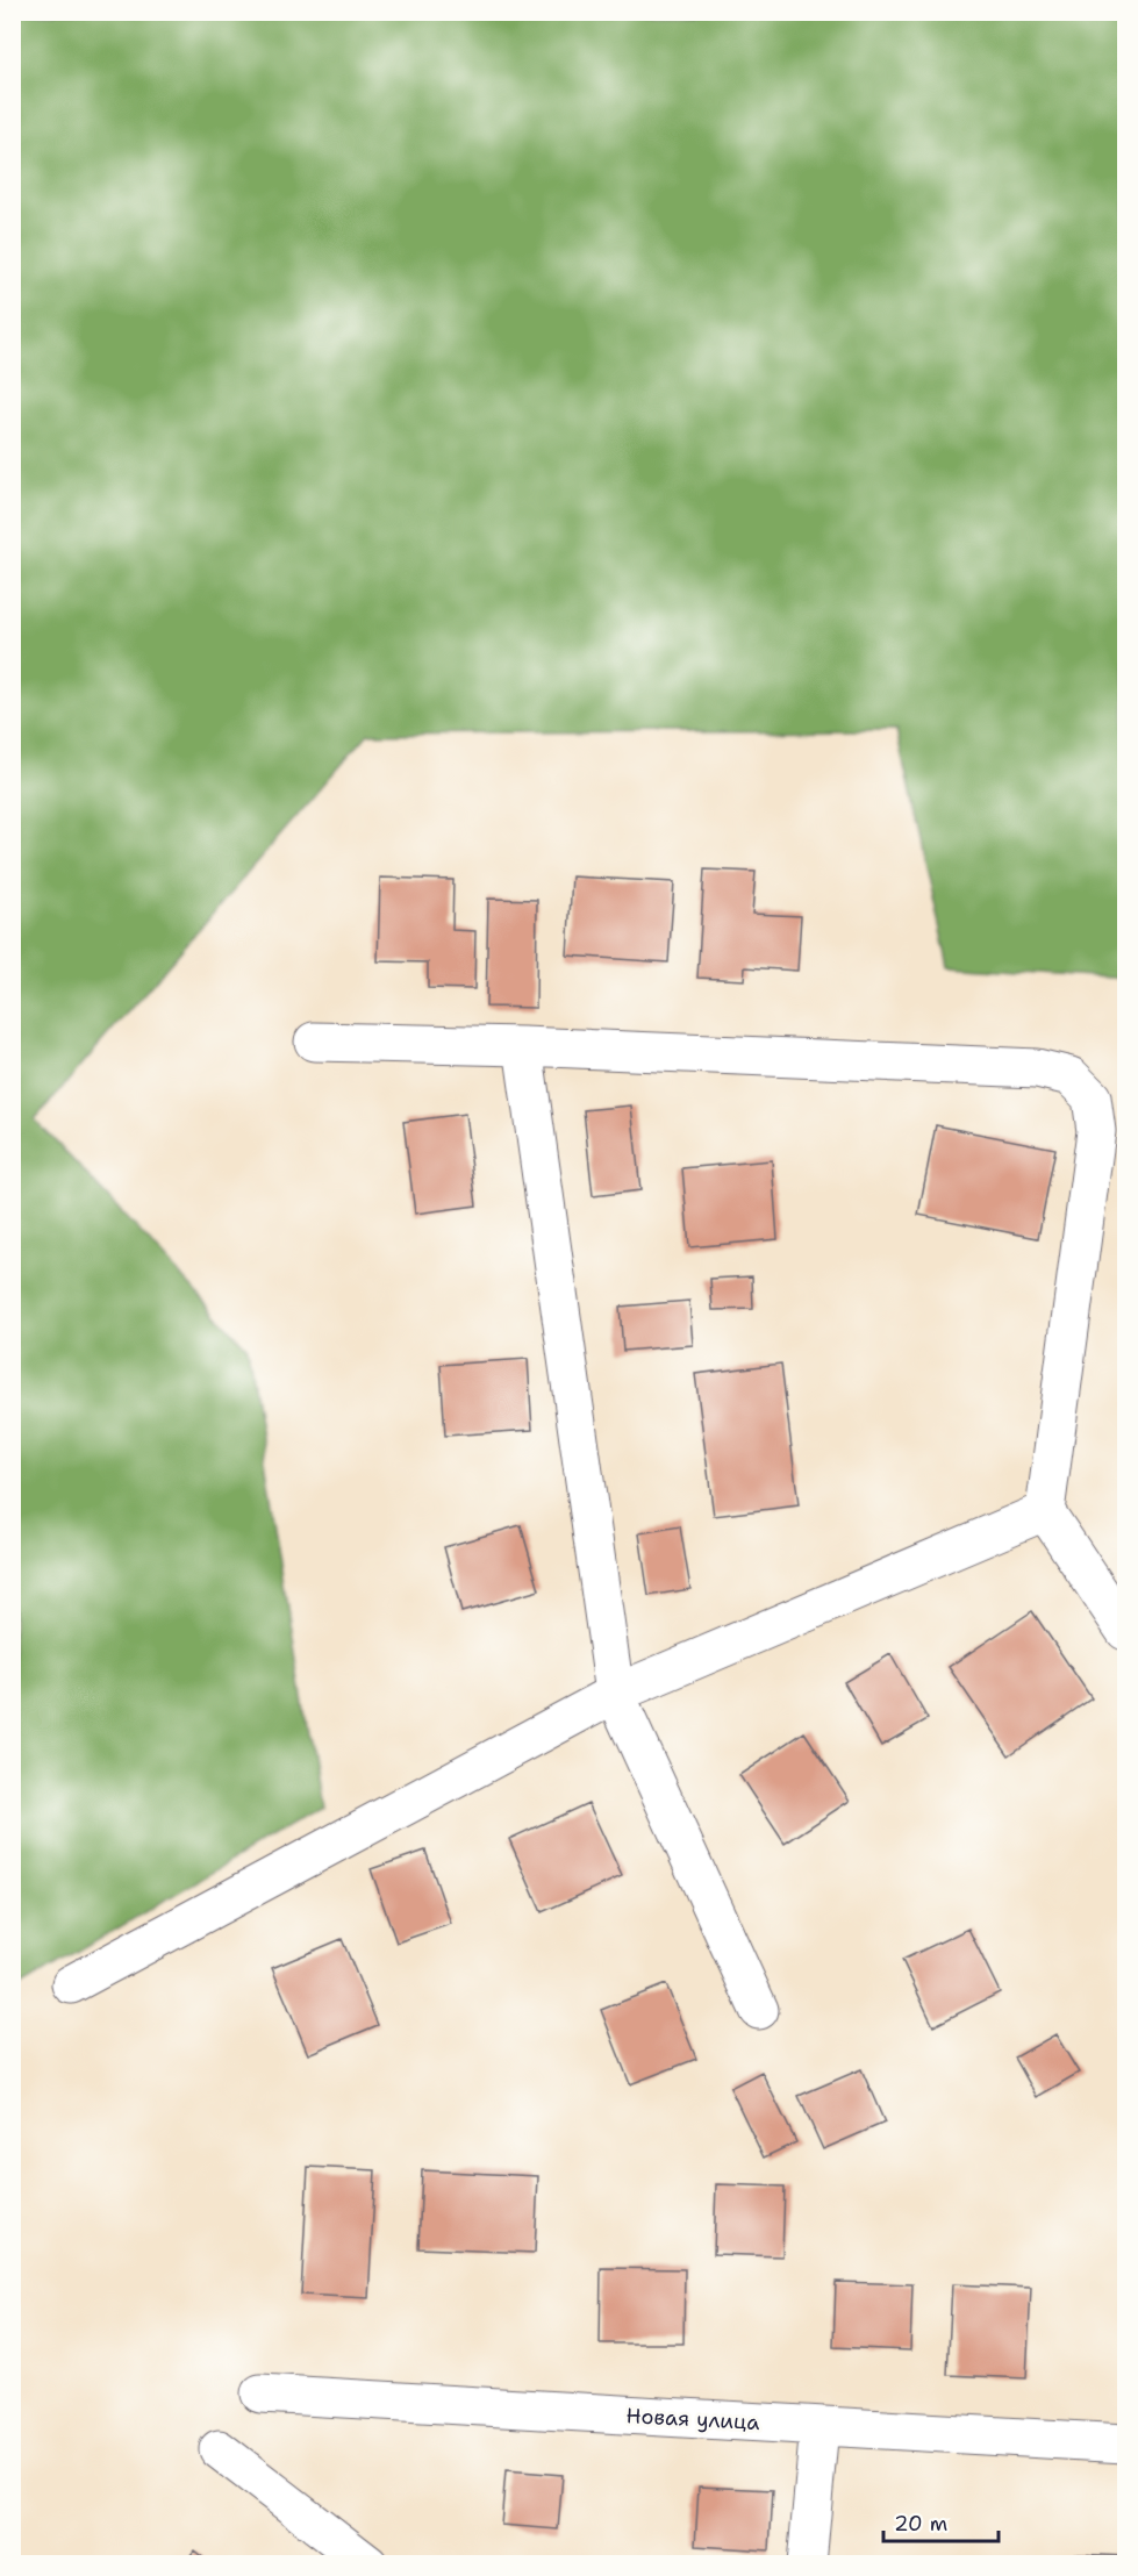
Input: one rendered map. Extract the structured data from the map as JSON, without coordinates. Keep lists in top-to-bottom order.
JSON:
{
  "streets": {
    "street": ["Новая улица"]
  },
  "scale_bar": "20 m"
}
